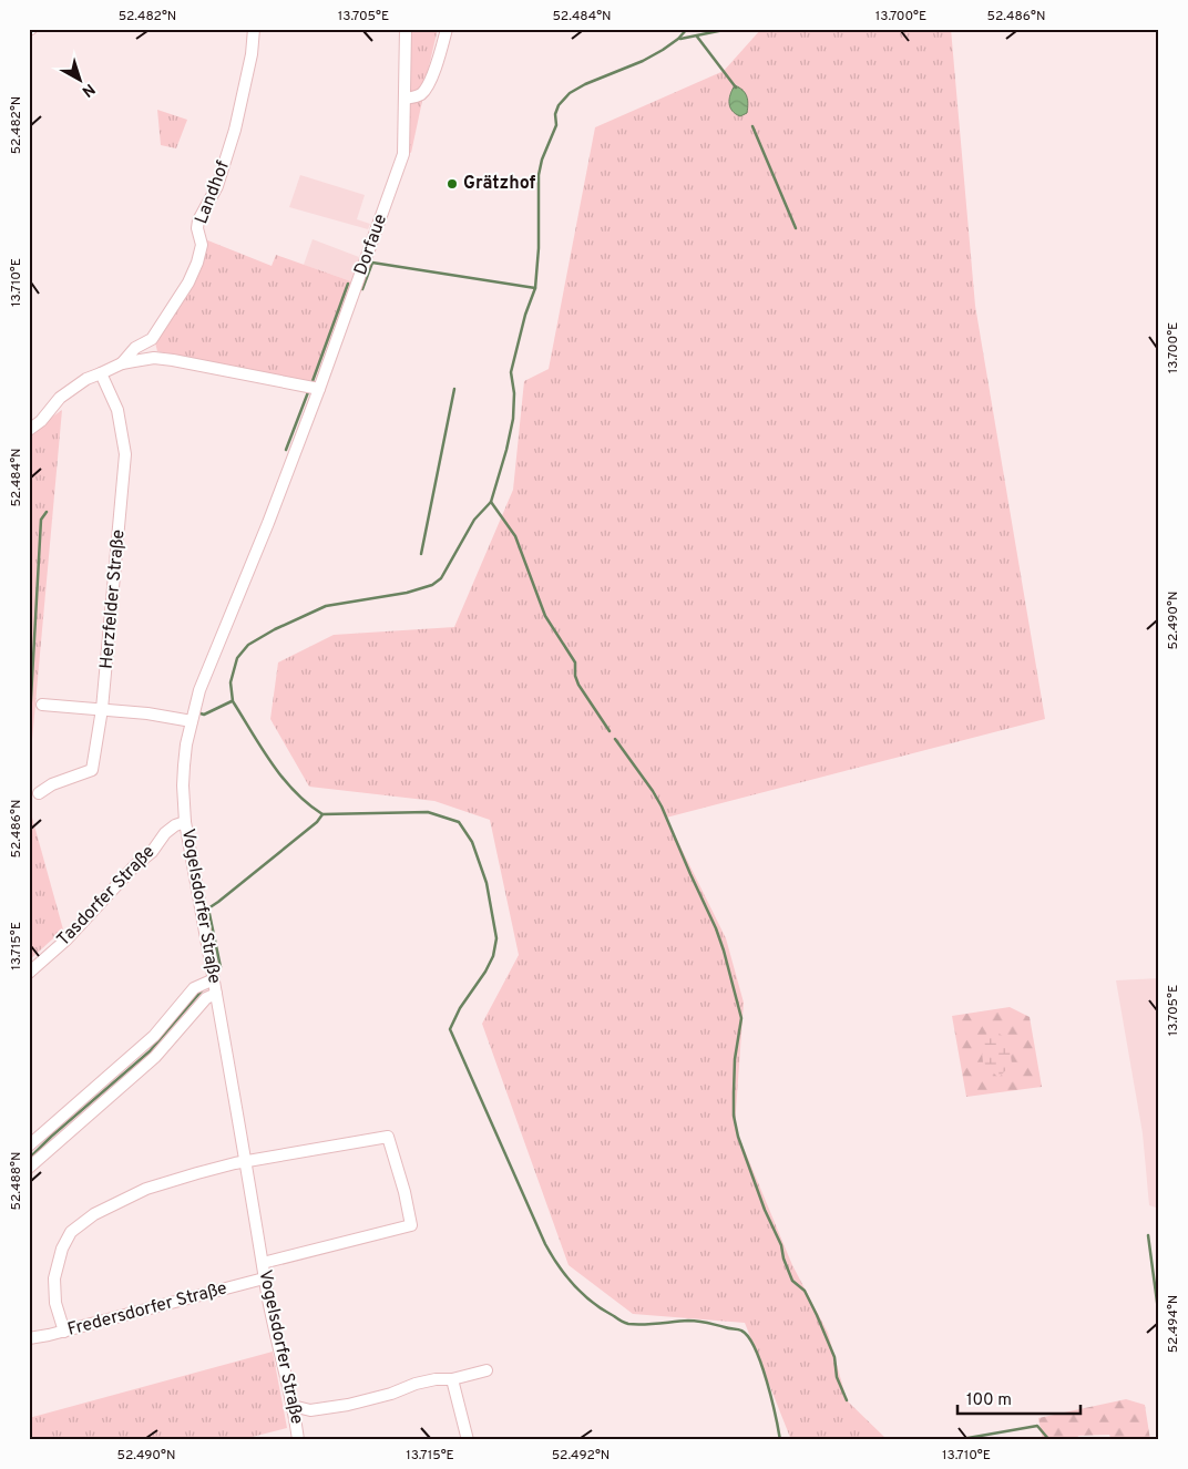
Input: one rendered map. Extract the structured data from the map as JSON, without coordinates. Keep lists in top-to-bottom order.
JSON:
{
  "streets": {
    "street": [
      "Landhof",
      "Dorfaue",
      "Herzfelder Straße",
      "Tasdorfer Straße",
      "Vogelsdorfer Straße",
      "Fredersdorfer Straße"
    ]
  },
  "crossings": [
    ["Dorfaue", "Vogelsdorfer Straße"],
    ["Tasdorfer Straße", "Vogelsdorfer Straße"],
    ["Vogelsdorfer Straße", "Fredersdorfer Straße"]
  ],
  "places": ["Grätzhof"],
  "scale_bar": "100 m",
  "north": "bottom right",
  "coordinates": [
    "52.482°N",
    "13.705°E",
    "52.484°N",
    "13.700°E",
    "52.486°N",
    "13.710°E",
    "52.490°N",
    "13.715°E",
    "52.488°N",
    "52.494°N",
    "52.492°N"
  ]
}
